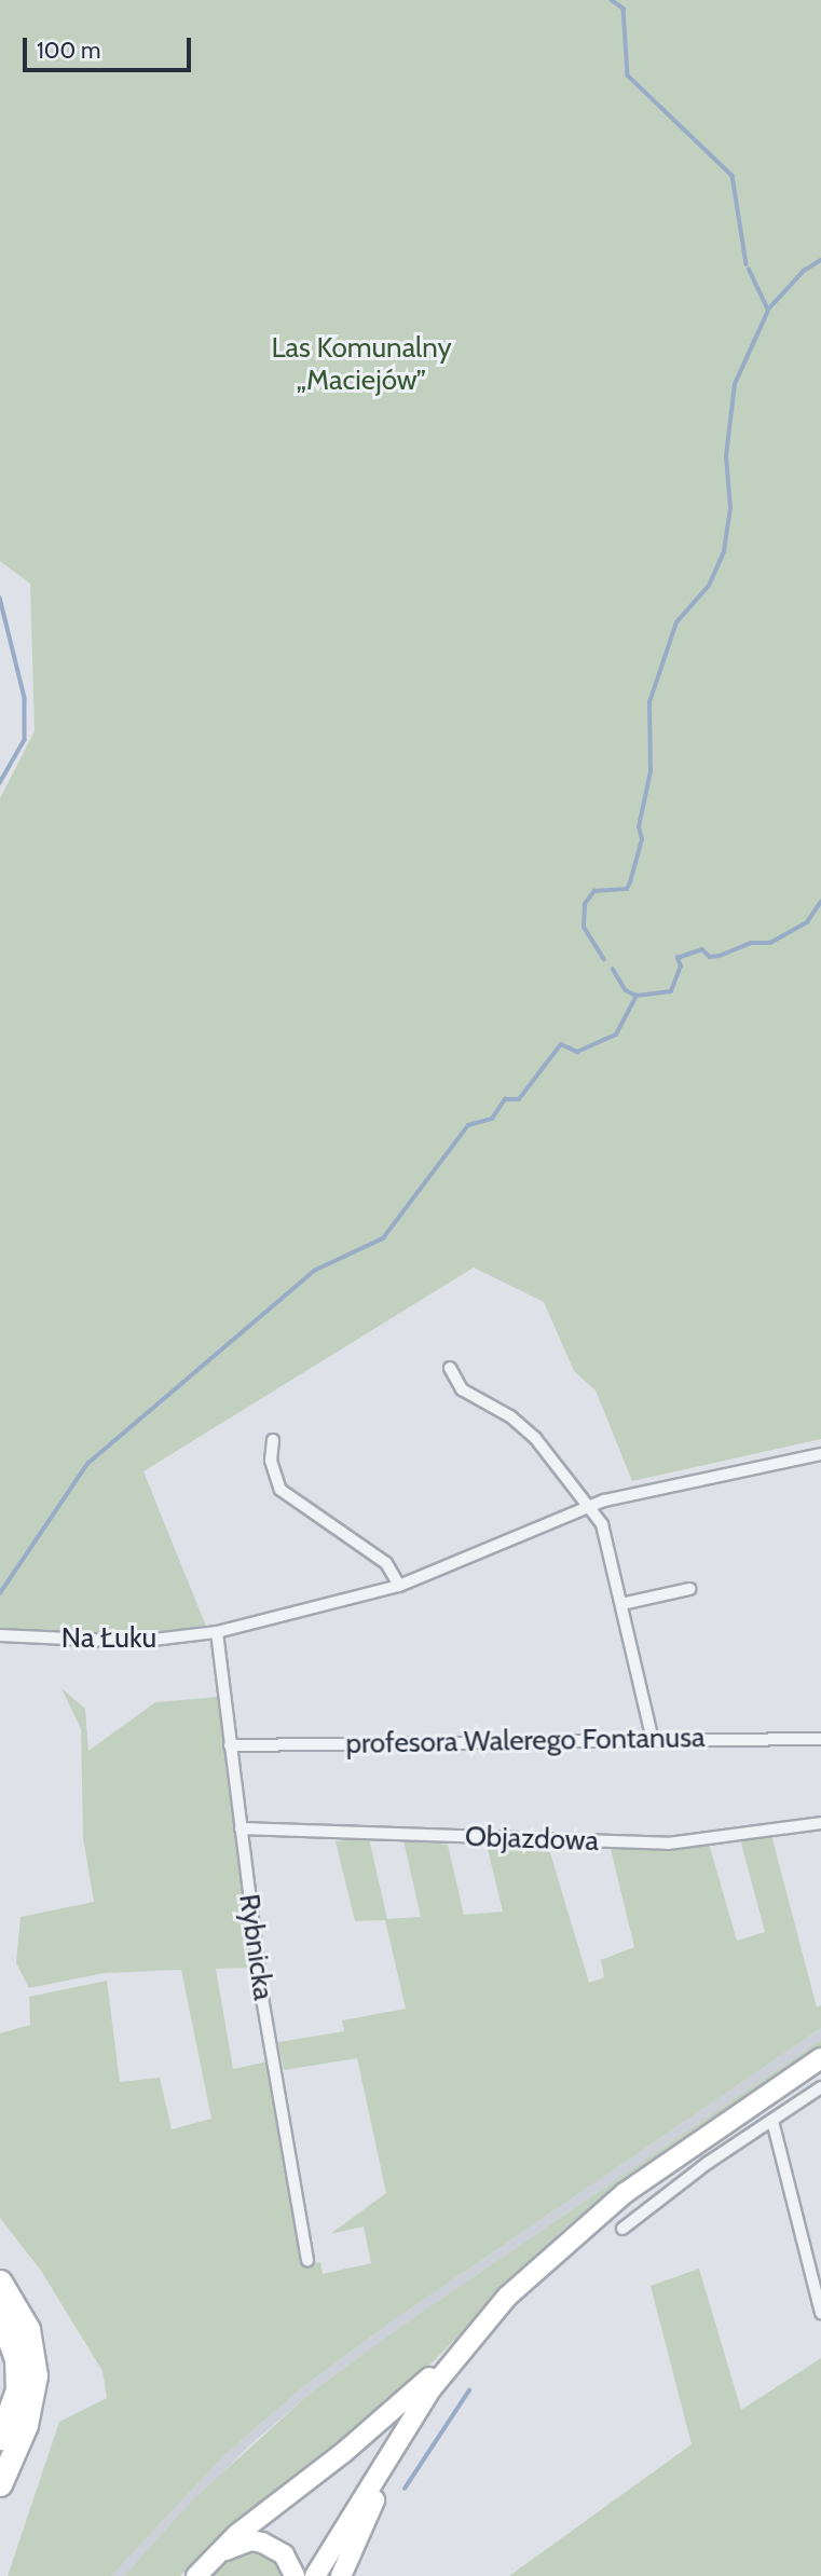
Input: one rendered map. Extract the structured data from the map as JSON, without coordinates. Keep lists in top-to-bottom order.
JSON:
{
  "streets": {
    "street": [
      "Na Łuku",
      "profesora Walerego Fontanusa",
      "Objazdowa",
      "Rybnicka"
    ]
  },
  "crossings": [
    ["Na Łuku", "Rybnicka"],
    ["profesora Walerego Fontanusa", "Rybnicka"],
    ["Objazdowa", "Rybnicka"]
  ],
  "parks": ["Las Komunalny „Maciejów”"],
  "scale_bar": "100 m"
}
